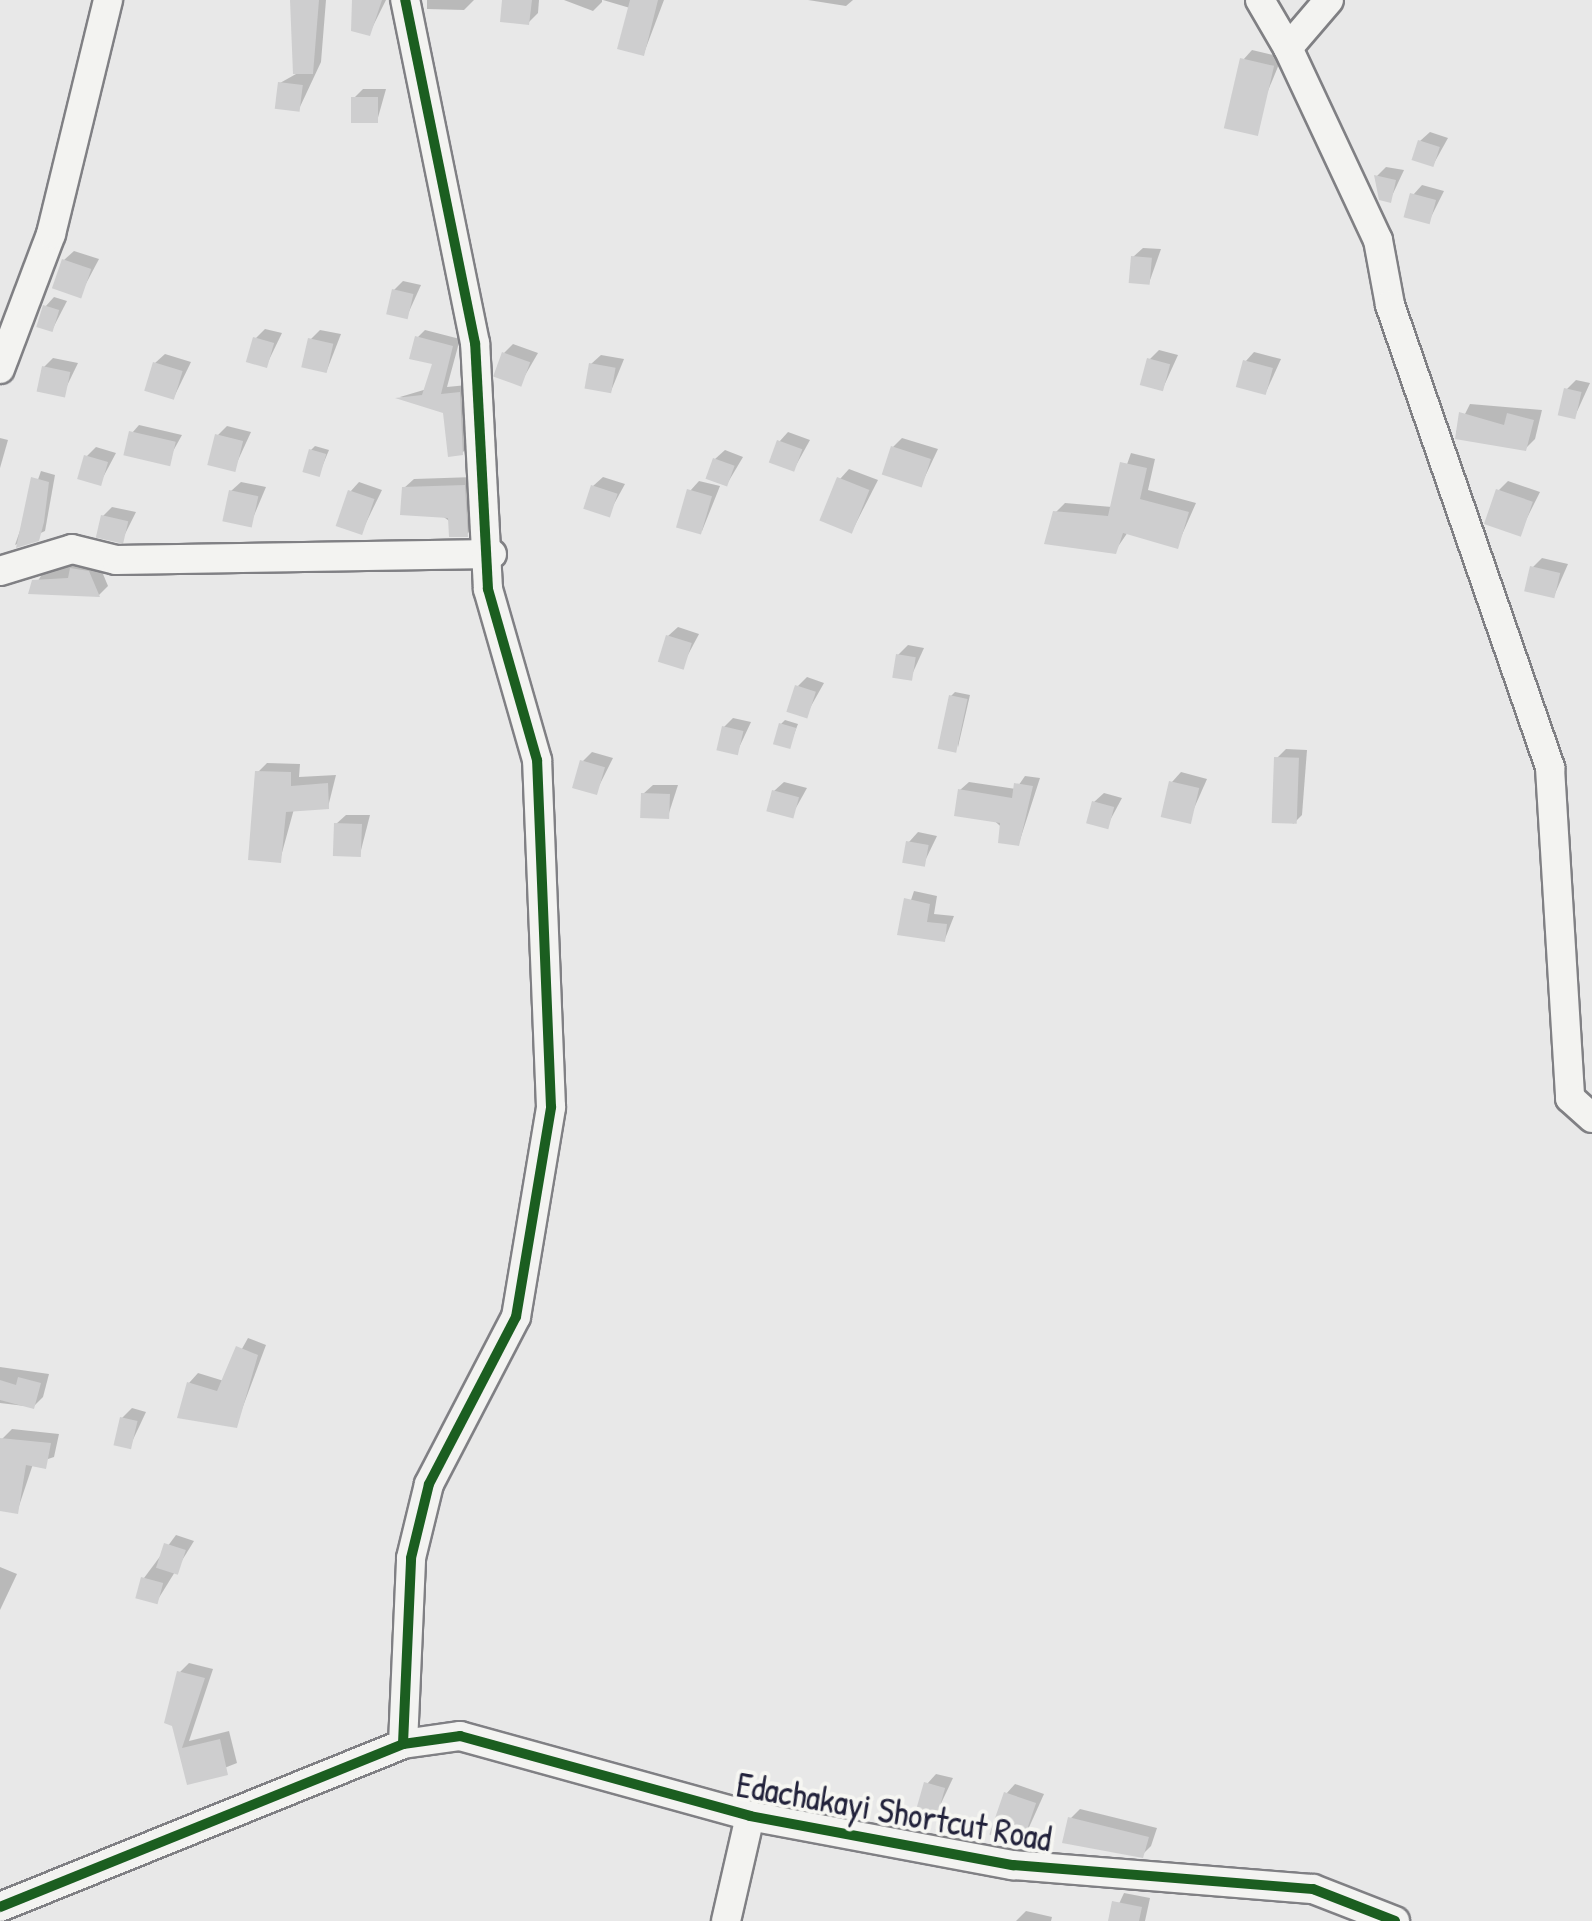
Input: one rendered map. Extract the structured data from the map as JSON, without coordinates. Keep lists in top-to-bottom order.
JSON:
{
  "streets": {
    "street": ["Edachakayi Shortcut Road"]
  }
}
